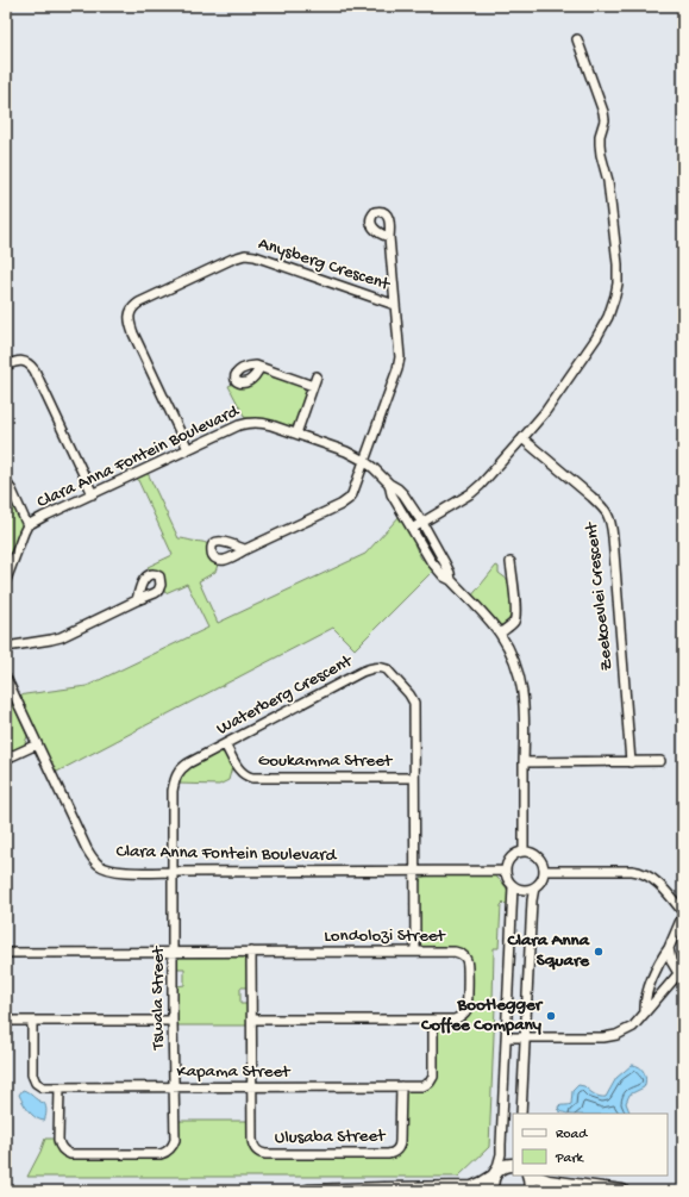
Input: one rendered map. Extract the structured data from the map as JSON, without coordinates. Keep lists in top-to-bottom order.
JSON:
{
  "streets": {
    "street": [
      "Anysberg Crescent",
      "Clara Anna Fontein Boulevard",
      "Zeekoevlei Crescent",
      "Waterberg Crescent",
      "Goukamma Street",
      "Londolozi Street",
      "Tswala Street",
      "Kapama Street",
      "Ulusaba Street"
    ]
  },
  "crossings": [
    ["Anysberg Crescent", "Clara Anna Fontein Boulevard"],
    ["Clara Anna Fontein Boulevard", "Waterberg Crescent"],
    ["Clara Anna Fontein Boulevard", "Tswala Street"],
    ["Waterberg Crescent", "Goukamma Street"],
    ["Waterberg Crescent", "Londolozi Street"],
    ["Waterberg Crescent", "Tswala Street"],
    ["Londolozi Street", "Tswala Street"],
    ["Londolozi Street", "Kapama Street"],
    ["Londolozi Street", "Ulusaba Street"],
    ["Tswala Street", "Kapama Street"],
    ["Kapama Street", "Ulusaba Street"]
  ],
  "places": ["Clara Anna Square", "Bootlegger Coffee Company"],
  "legend": ["Road", "Park"]
}
